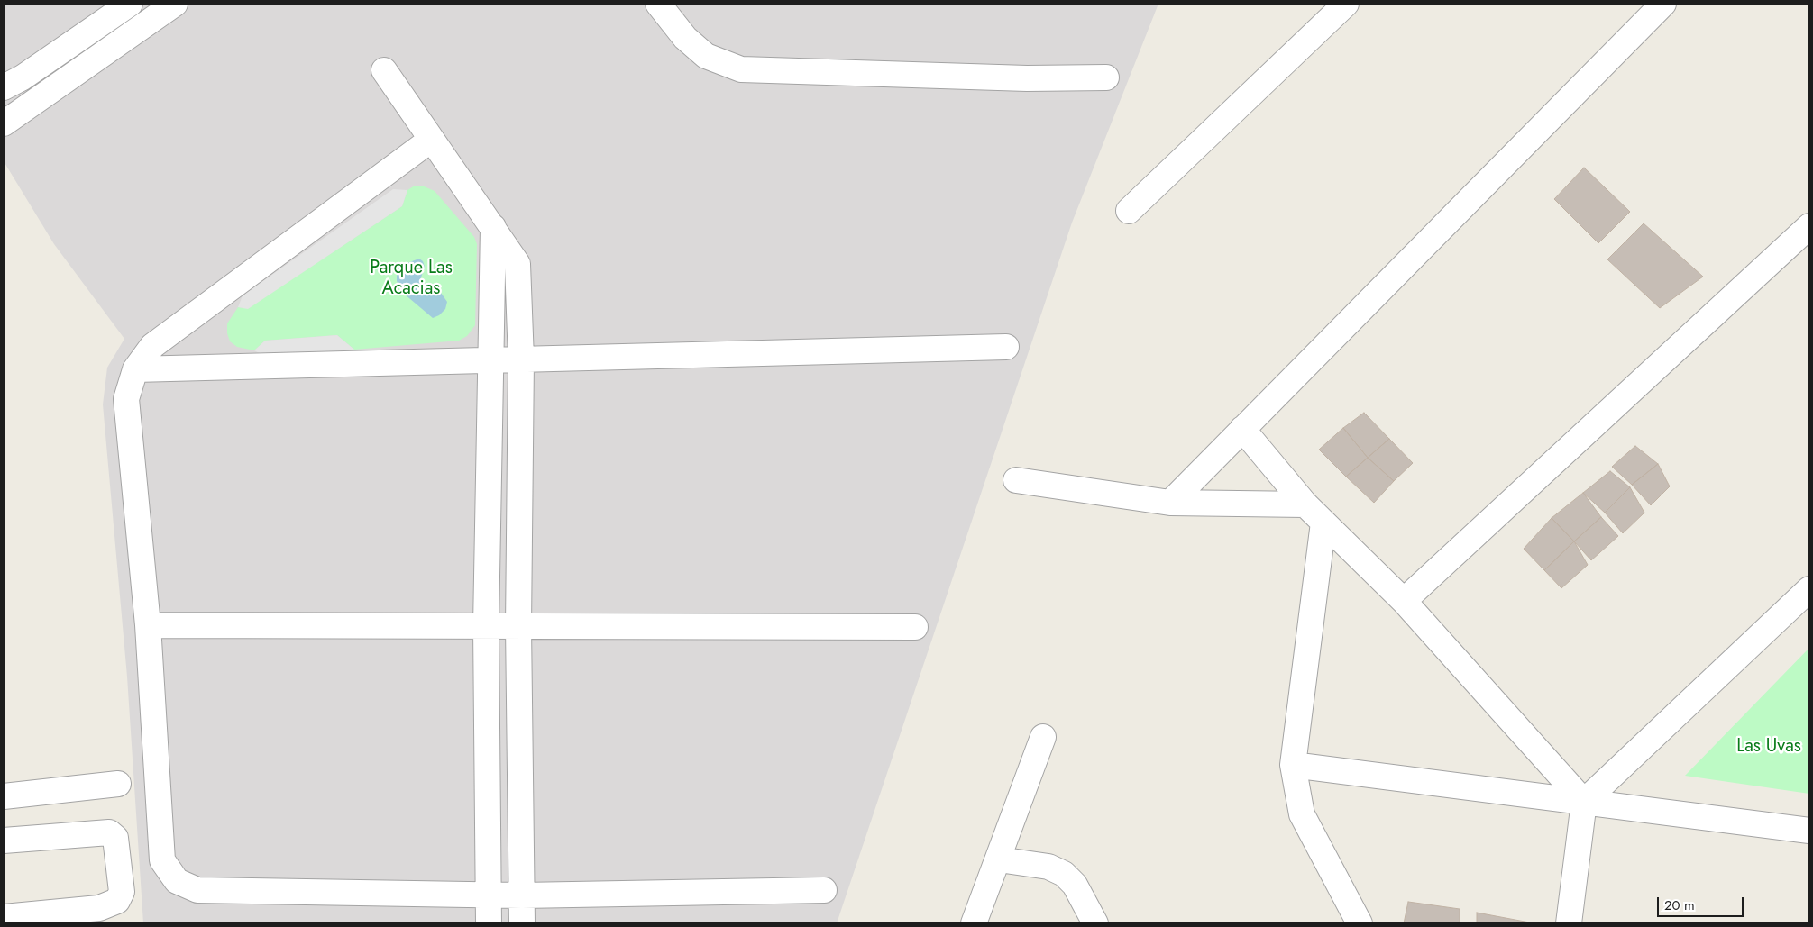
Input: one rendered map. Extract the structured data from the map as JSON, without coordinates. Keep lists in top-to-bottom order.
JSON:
{
  "parks": ["Parque Las Acacias", "Las Uvas"],
  "scale_bar": "20 m"
}
